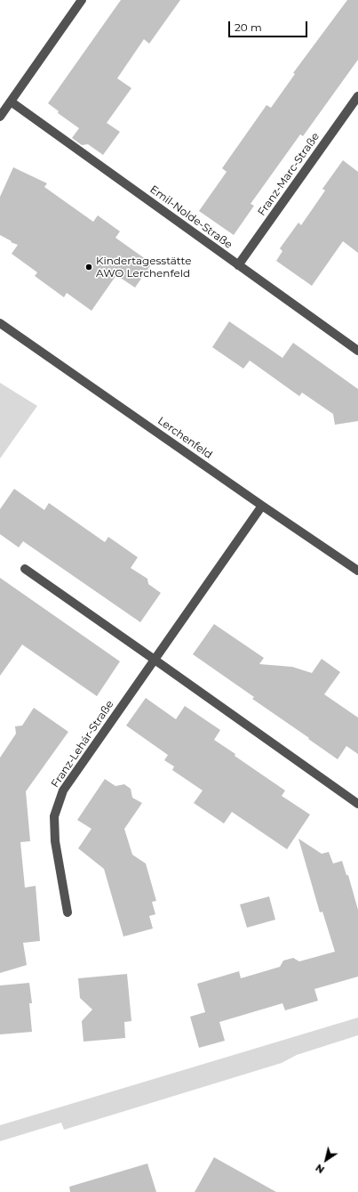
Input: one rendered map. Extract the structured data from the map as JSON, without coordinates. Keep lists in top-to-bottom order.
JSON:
{
  "streets": {
    "street": [
      "Franz-Marc-Straße",
      "Emil-Nolde-Straße",
      "Lerchenfeld",
      "Franz-Lehár-Straße"
    ]
  },
  "crossings": [
    ["Franz-Marc-Straße", "Emil-Nolde-Straße"],
    ["Lerchenfeld", "Franz-Lehár-Straße"]
  ],
  "places": ["Kindertagesstätte AWO Lerchenfeld"],
  "scale_bar": "20 m",
  "north": "bottom left"
}
